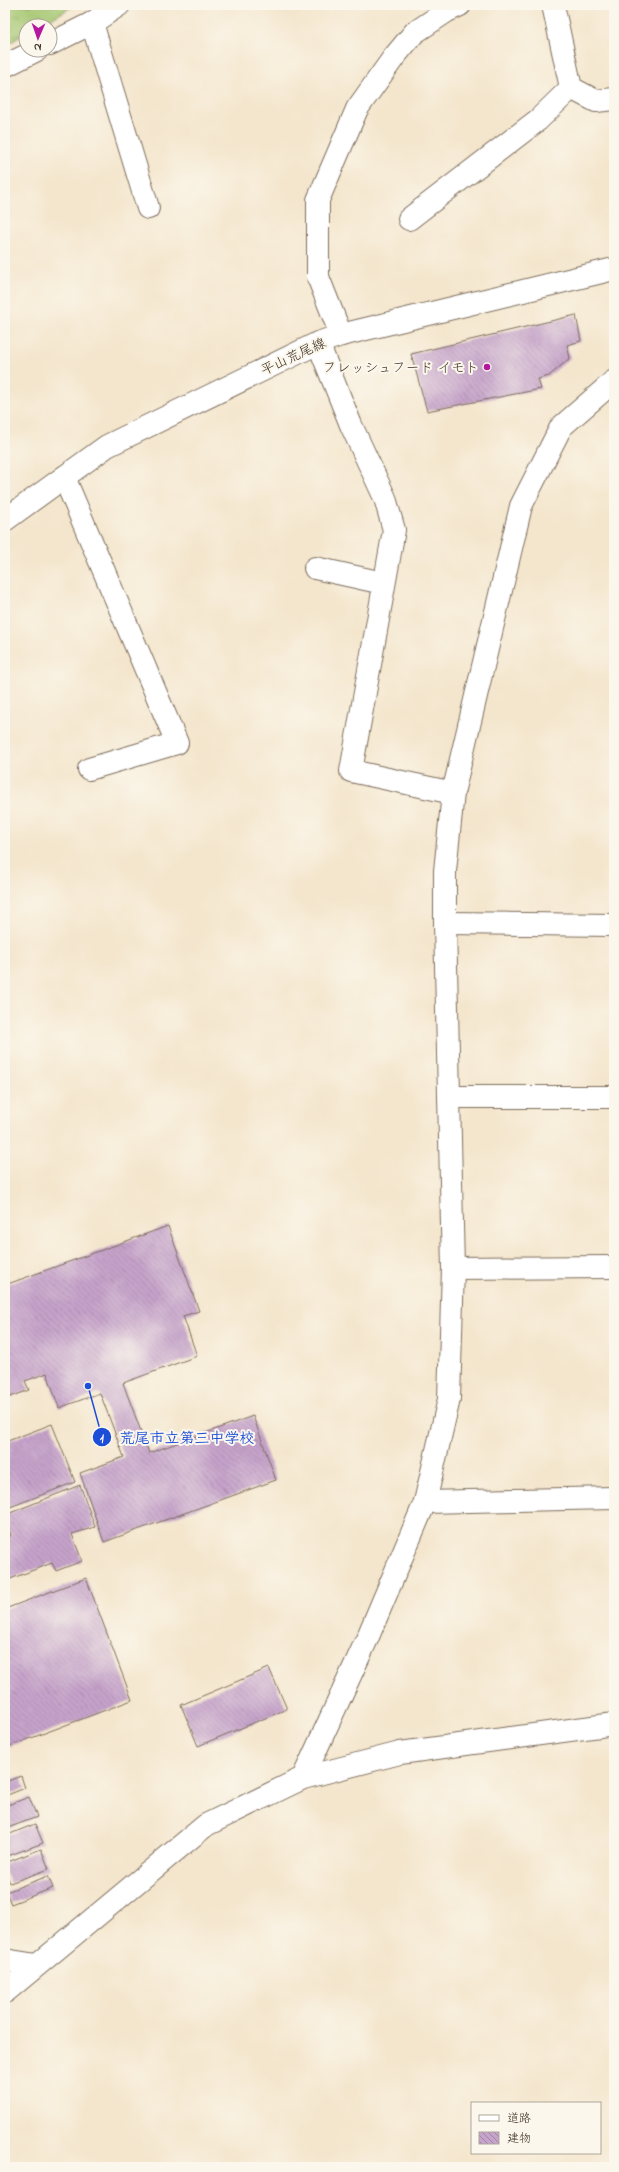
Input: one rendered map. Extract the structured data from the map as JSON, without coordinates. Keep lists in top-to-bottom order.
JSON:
{
  "streets": {
    "street": ["平山荒尾線"]
  },
  "places": ["フレッシュフード イモト", "荒尾市立第三中学校"],
  "legend": ["道路", "建物"],
  "north": "bottom"
}
